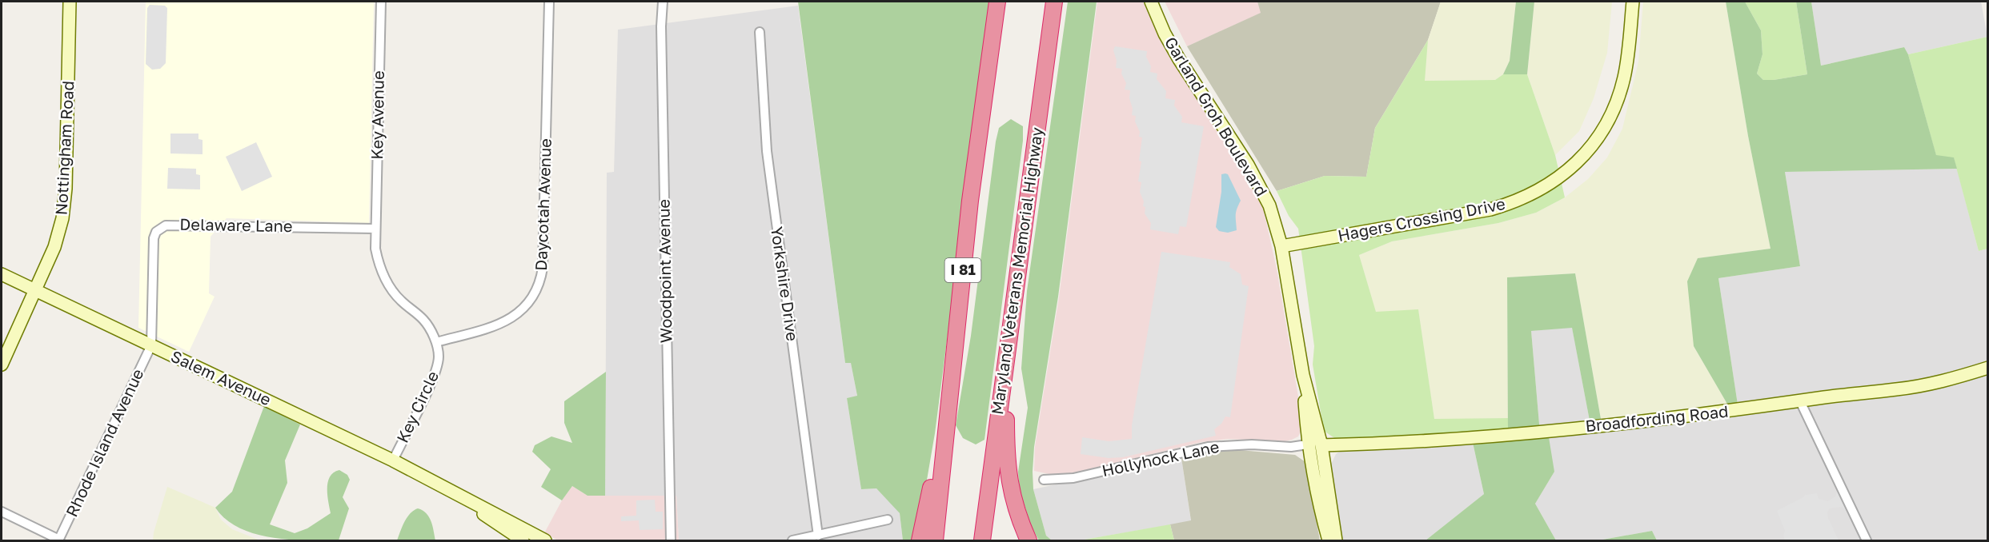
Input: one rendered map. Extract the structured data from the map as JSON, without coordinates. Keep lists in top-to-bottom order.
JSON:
{
  "streets": {
    "highway": ["I 81", "Maryland Veterans Memorial Highway"],
    "street": [
      "Key Avenue",
      "Garland Groh Boulevard",
      "Nottingham Road",
      "Daycotah Avenue",
      "Hagers Crossing Drive",
      "Delaware Lane",
      "Woodpoint Avenue",
      "Yorkshire Drive",
      "Salem Avenue",
      "Key Circle",
      "Broadfording Road",
      "Rhode Island Avenue",
      "Hollyhock Lane"
    ]
  },
  "crossings": [
    ["Key Avenue", "Delaware Lane"],
    ["Key Avenue", "Key Circle"],
    ["Garland Groh Boulevard", "Hagers Crossing Drive"],
    ["Garland Groh Boulevard", "Broadfording Road"],
    ["Garland Groh Boulevard", "Hollyhock Lane"],
    ["Nottingham Road", "Salem Avenue"],
    ["Daycotah Avenue", "Key Circle"],
    ["Delaware Lane", "Salem Avenue"],
    ["Delaware Lane", "Key Circle"],
    ["Delaware Lane", "Rhode Island Avenue"],
    ["Salem Avenue", "Key Circle"],
    ["Salem Avenue", "Rhode Island Avenue"]
  ]
}
